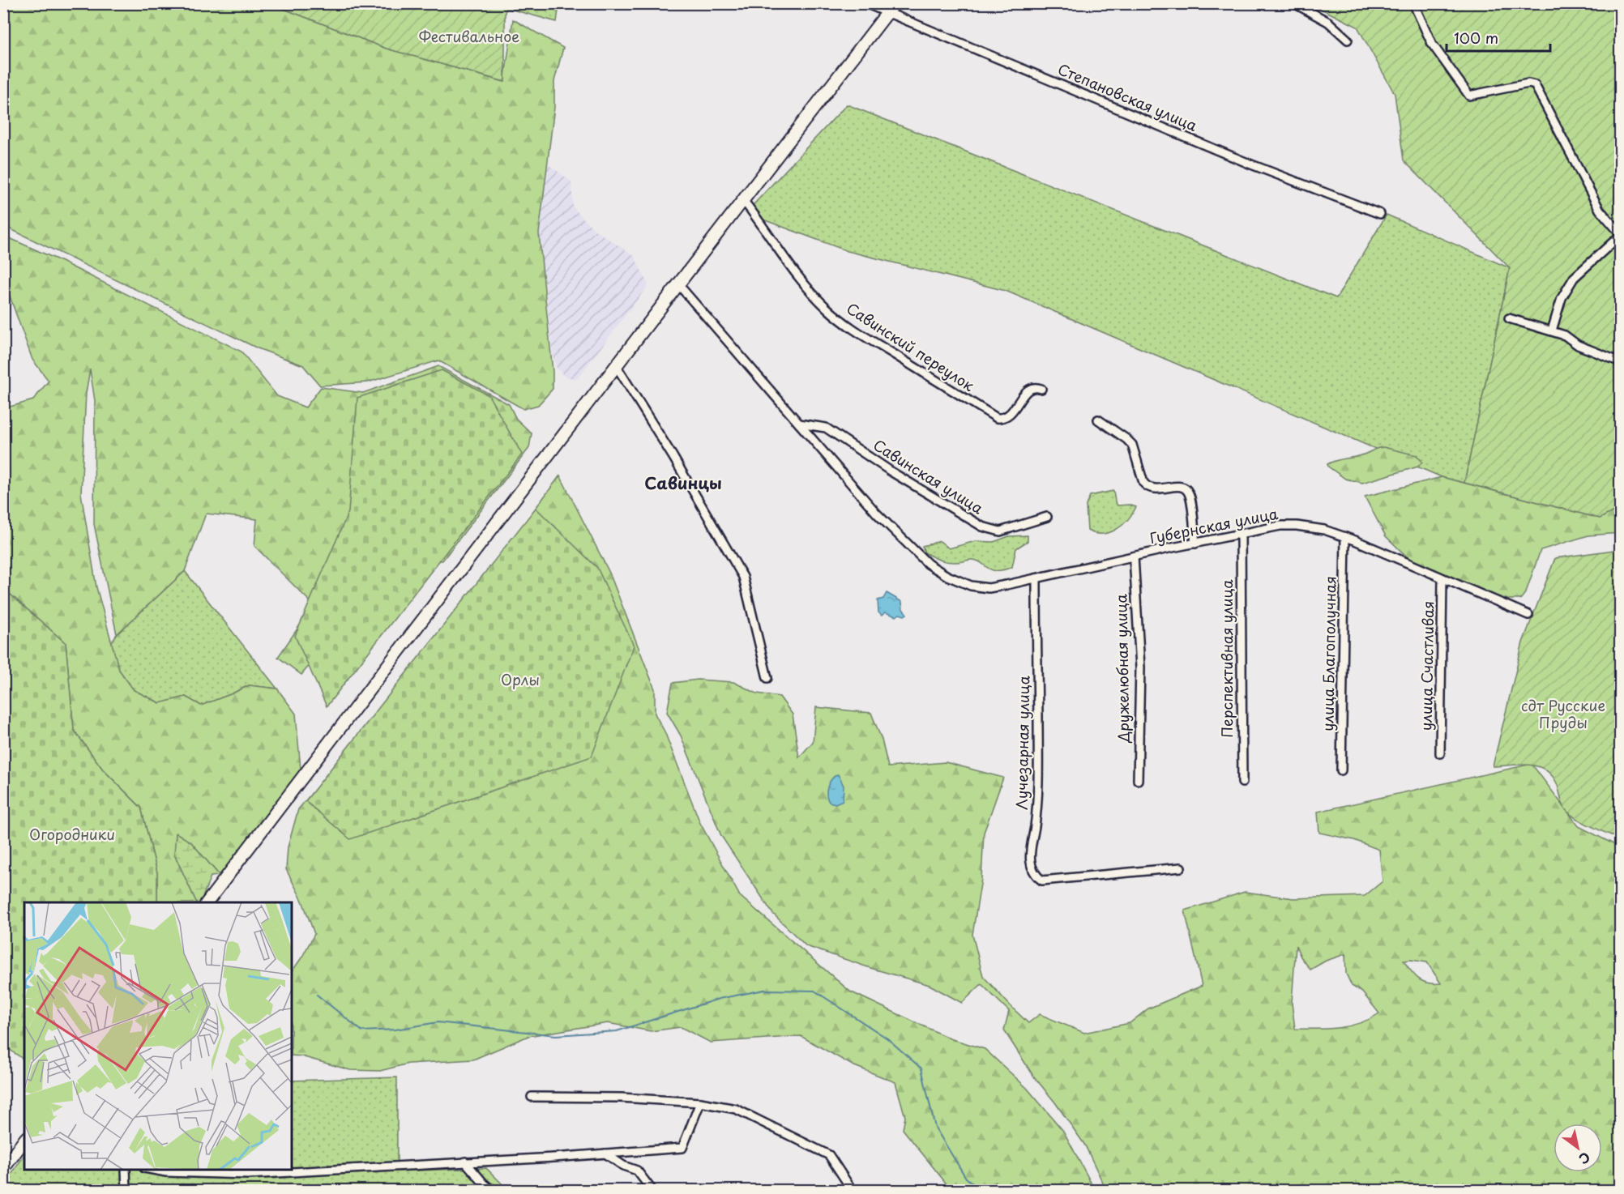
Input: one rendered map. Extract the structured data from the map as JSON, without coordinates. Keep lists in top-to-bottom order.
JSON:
{
  "streets": {
    "street": [
      "Степановская улица",
      "Савинский переулок",
      "Савинская улица",
      "Губернская улица",
      "улица Благополучная",
      "Перспективная улица",
      "улица Счастливая",
      "Дружелюбная улица",
      "Лучезарная улица"
    ]
  },
  "crossings": [
    ["Савинская улица", "Губернская улица"],
    ["Губернская улица", "улица Благополучная"],
    ["Губернская улица", "Перспективная улица"],
    ["Губернская улица", "улица Счастливая"],
    ["Губернская улица", "Дружелюбная улица"],
    ["Губернская улица", "Лучезарная улица"]
  ],
  "districts": ["Савинцы"],
  "parks": [
    "Фестивальное",
    "Орлы",
    "сдт Русские Пруды",
    "Огородники"
  ],
  "scale_bar": "100 m",
  "north": "bottom right"
}
